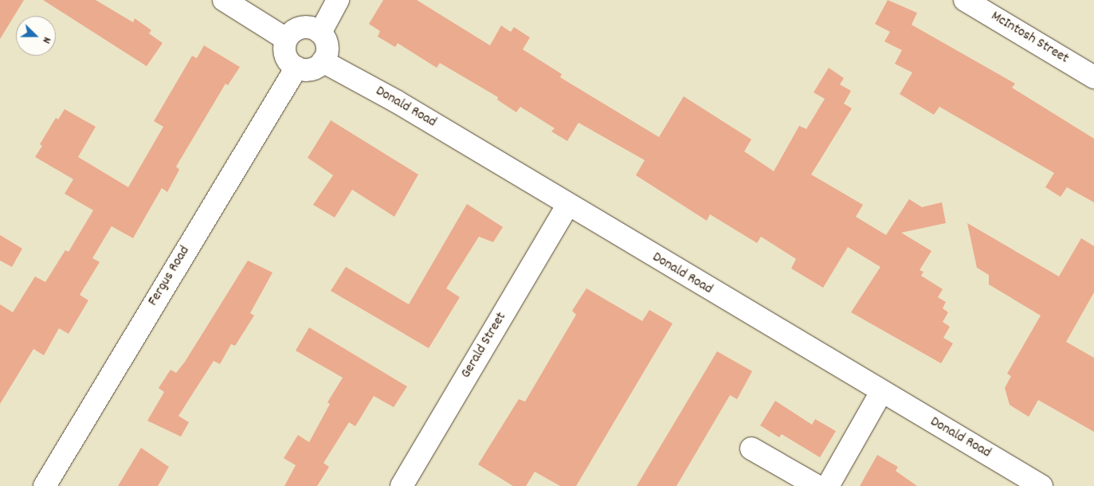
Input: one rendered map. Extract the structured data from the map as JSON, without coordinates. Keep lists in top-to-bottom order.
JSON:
{
  "streets": {
    "street": [
      "McIntosh Street",
      "Donald Road",
      "Fergus Road",
      "Gerald Street"
    ]
  },
  "crossings": [
    ["Donald Road", "Fergus Road"],
    ["Donald Road", "Gerald Street"]
  ],
  "north": "right"
}
